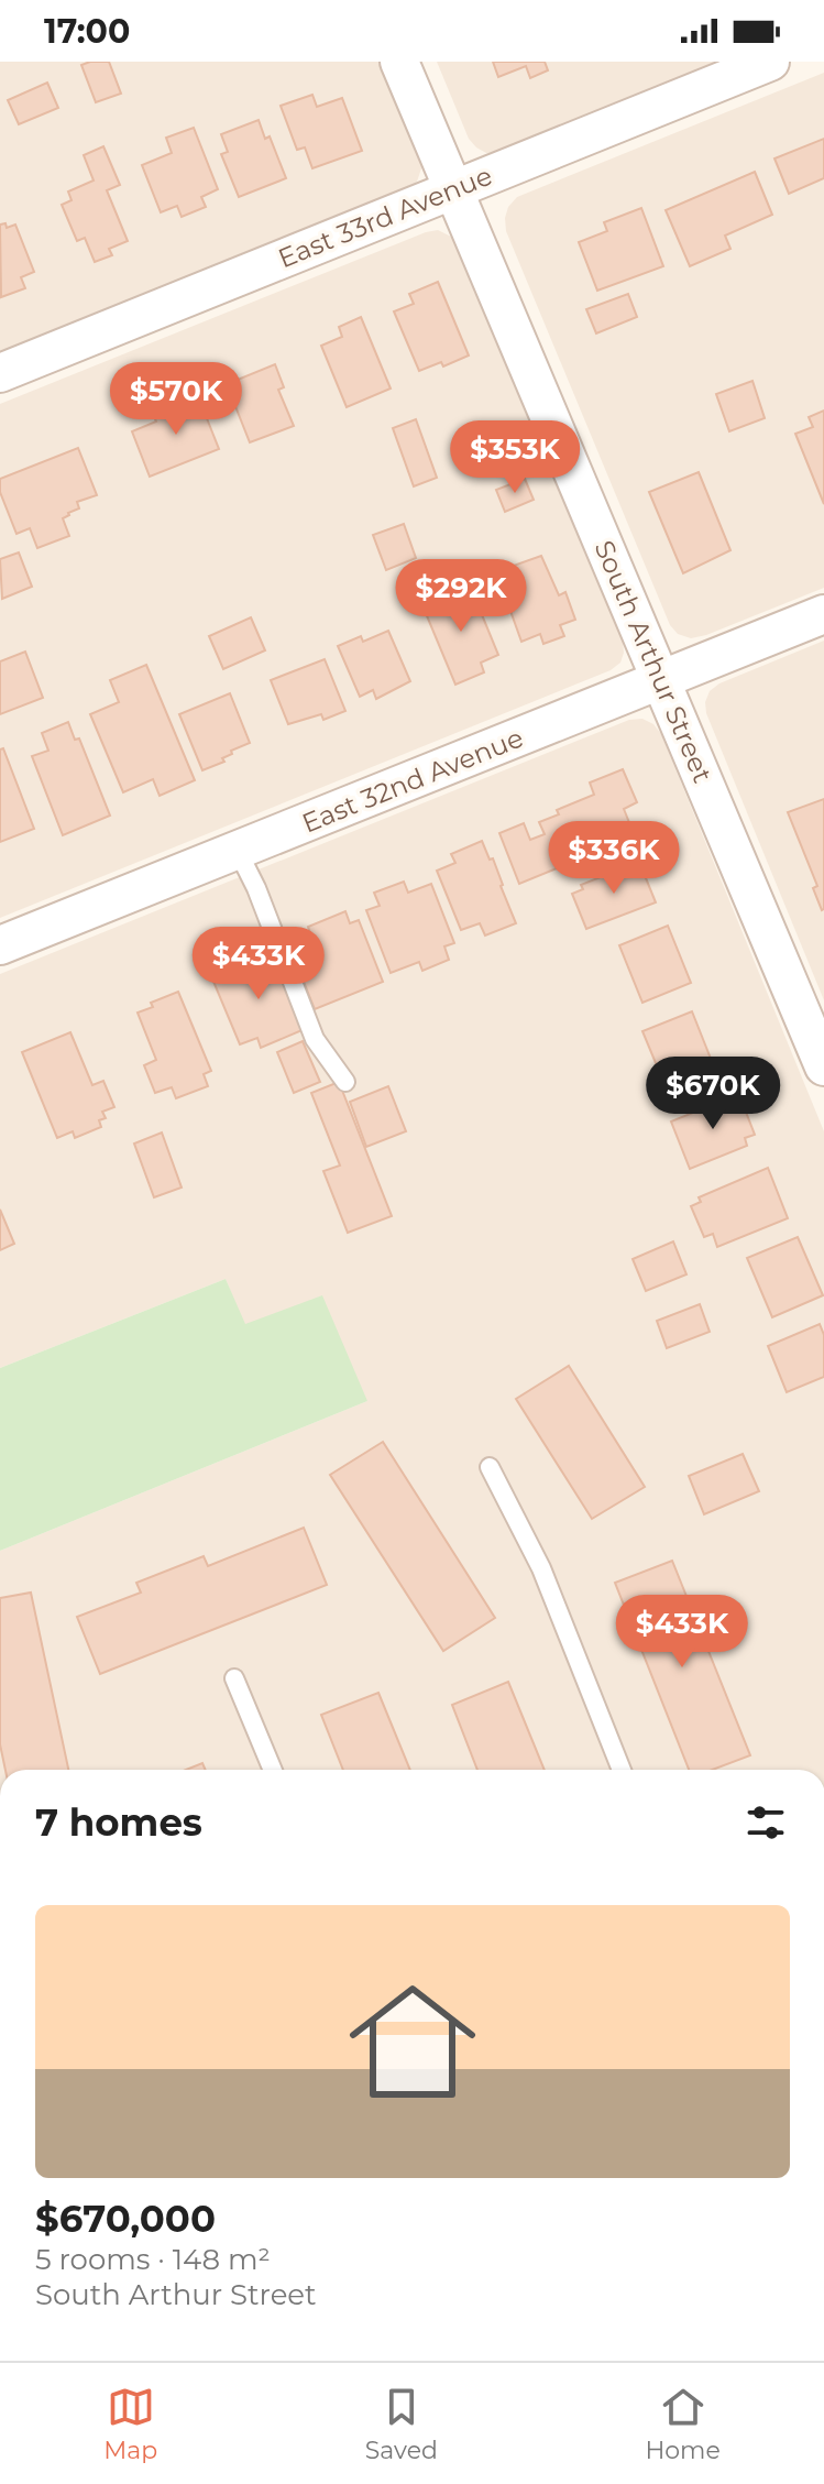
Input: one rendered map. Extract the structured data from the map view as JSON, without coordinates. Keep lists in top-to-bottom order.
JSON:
{
  "streets": {
    "street": ["East 33rd Avenue", "South Arthur Street", "East 32nd Avenue"]
  },
  "crossings": [
    ["East 33rd Avenue", "South Arthur Street"],
    ["South Arthur Street", "East 32nd Avenue"]
  ],
  "page": {
    "status": "17:00",
    "price": [
      "$570K",
      "$353K",
      "$292K",
      "$336K",
      "$433K",
      "$670K",
      "$433K"
    ],
    "heading": "7 homes",
    "list": [
      {
        "name": "$670,000",
        "note": "5 rooms · 148 m² · South Arthur Street"
      }
    ],
    "tabs": ["Map", "Saved", "Home"]
  }
}
